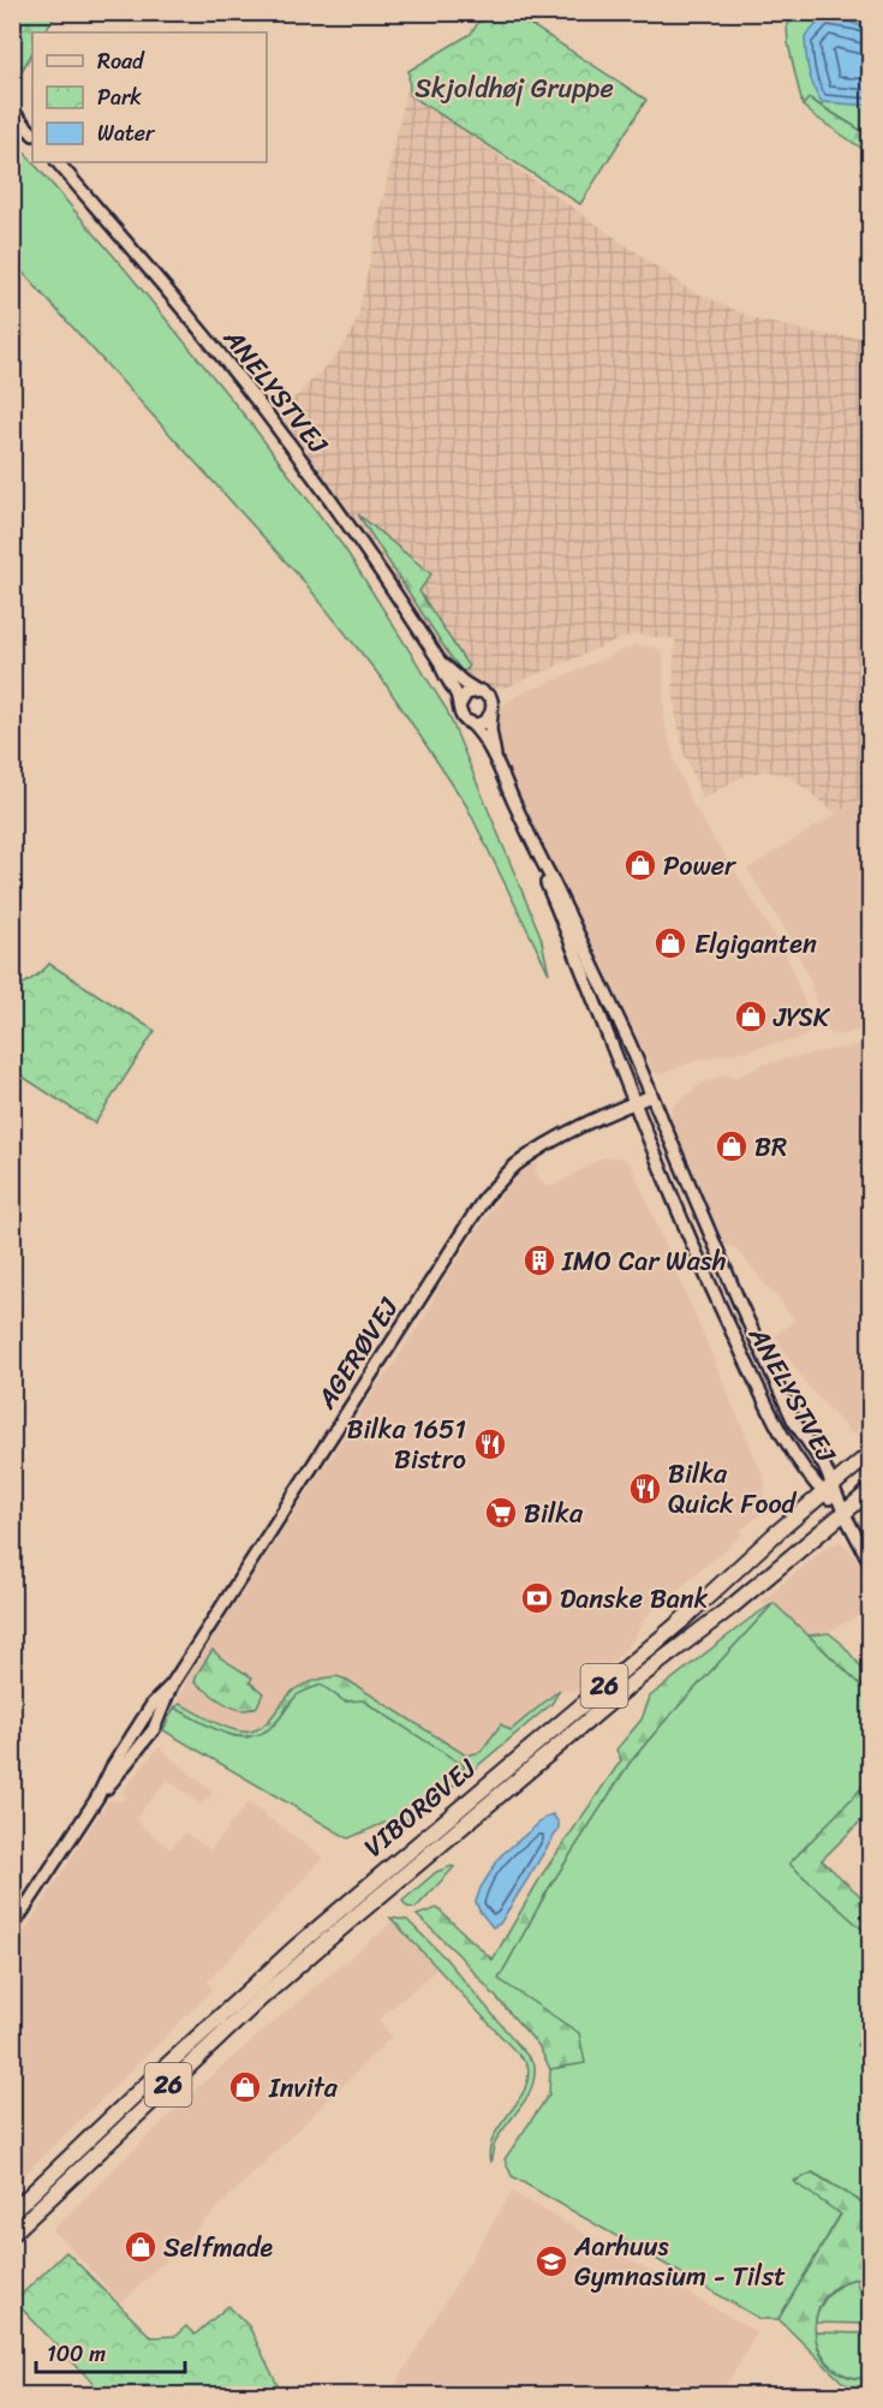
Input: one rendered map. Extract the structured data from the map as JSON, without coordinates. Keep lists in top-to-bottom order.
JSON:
{
  "streets": {
    "main road": ["26", "VIBORGVEJ"],
    "street": ["ANELYSTVEJ", "AGERØVEJ"]
  },
  "crossings": [
    ["ANELYSTVEJ", "AGERØVEJ"],
    ["ANELYSTVEJ", "VIBORGVEJ"]
  ],
  "parks": ["Skjoldhøj Gruppe"],
  "places": {
    "shop": [
      "Power",
      "Elgiganten",
      "JYSK",
      "BR",
      "Invita",
      "Selfmade"
    ],
    "building": ["IMO Car Wash"],
    "restaurant": ["Bilka 1651 Bistro", "Bilka Quick Food"],
    "supermarket": ["Bilka"],
    "bank": ["Danske Bank"],
    "school or university": ["Aarhuus Gymnasium - Tilst"]
  },
  "legend": ["Road", "Park", "Water"],
  "scale_bar": "100 m"
}
